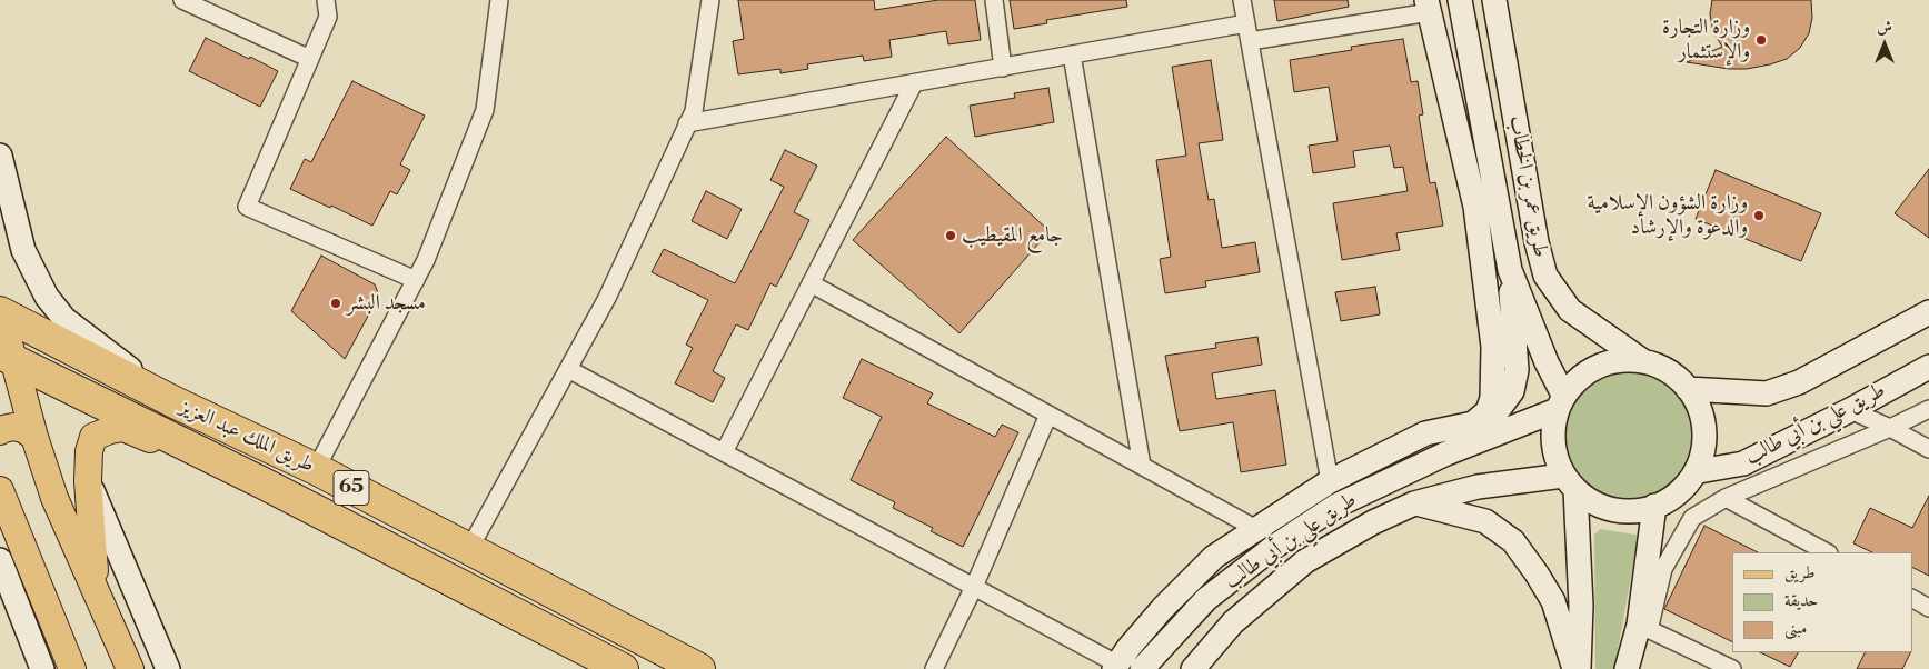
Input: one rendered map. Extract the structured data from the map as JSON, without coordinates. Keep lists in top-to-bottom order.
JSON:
{
  "streets": {
    "highway": ["طريق الملك عبد العزيز", "65"],
    "main road": ["طريق عمر بن الخطاب", "طريق علي بن أبي طالب"]
  },
  "crossings": [
    ["طريق عمر بن الخطاب", "طريق علي بن أبي طالب"]
  ],
  "places": [
    "وزارة التجارة والإستثمار",
    "وزارة الشؤون الإسلامية والدعوة والإرشاد",
    "جامع المقيطيب",
    "مسجد البشر"
  ],
  "legend": ["طريق", "حديقة", "مبنى"],
  "north": "top"
}
